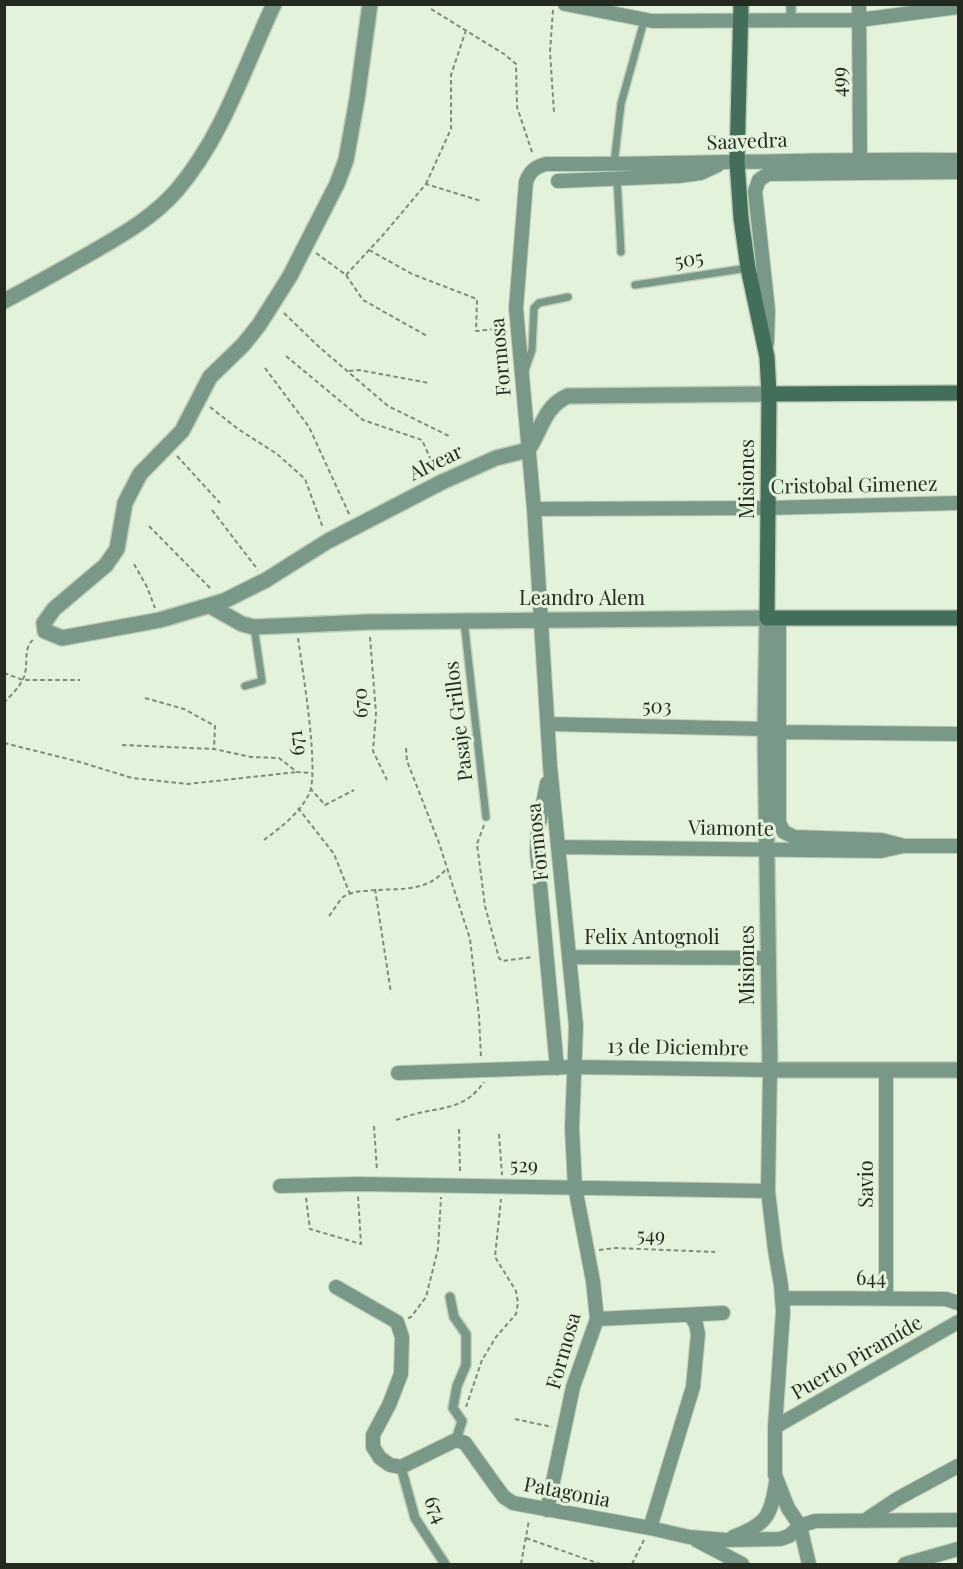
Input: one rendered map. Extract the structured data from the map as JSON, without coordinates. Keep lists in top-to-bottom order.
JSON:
{
  "streets": {
    "main road": ["Misiones", "Leandro Alem"],
    "street": [
      "499",
      "Saavedra",
      "Formosa",
      "Alvear",
      "Cristobal Gimenez",
      "503",
      "Viamonte",
      "Felix Antognoli",
      "13 de Diciembre",
      "529",
      "Savio",
      "644",
      "Puerto Piramíde",
      "Patagonia",
      "674"
    ],
    "lane": ["505", "Pasaje Grillos"],
    "path": ["670", "671", "549"]
  },
  "crossings": [
    ["499", "Saavedra"],
    ["Saavedra", "Formosa"],
    ["Saavedra", "Misiones"],
    ["505", "Misiones"],
    ["Formosa", "Alvear"],
    ["Formosa", "Cristobal Gimenez"],
    ["Formosa", "Leandro Alem"],
    ["Formosa", "503"],
    ["Formosa", "Viamonte"],
    ["Formosa", "Felix Antognoli"],
    ["Formosa", "13 de Diciembre"],
    ["Formosa", "529"],
    ["Formosa", "549"],
    ["Formosa", "Patagonia"],
    ["Alvear", "Leandro Alem"],
    ["Misiones", "Cristobal Gimenez"],
    ["Misiones", "Leandro Alem"],
    ["Misiones", "503"],
    ["Misiones", "Viamonte"],
    ["Misiones", "Felix Antognoli"],
    ["Misiones", "13 de Diciembre"],
    ["Misiones", "529"],
    ["Misiones", "644"],
    ["Misiones", "Puerto Piramíde"],
    ["Misiones", "Patagonia"],
    ["Leandro Alem", "670"],
    ["Leandro Alem", "Pasaje Grillos"],
    ["Leandro Alem", "671"],
    ["13 de Diciembre", "Savio"],
    ["Savio", "644"]
  ]
}
